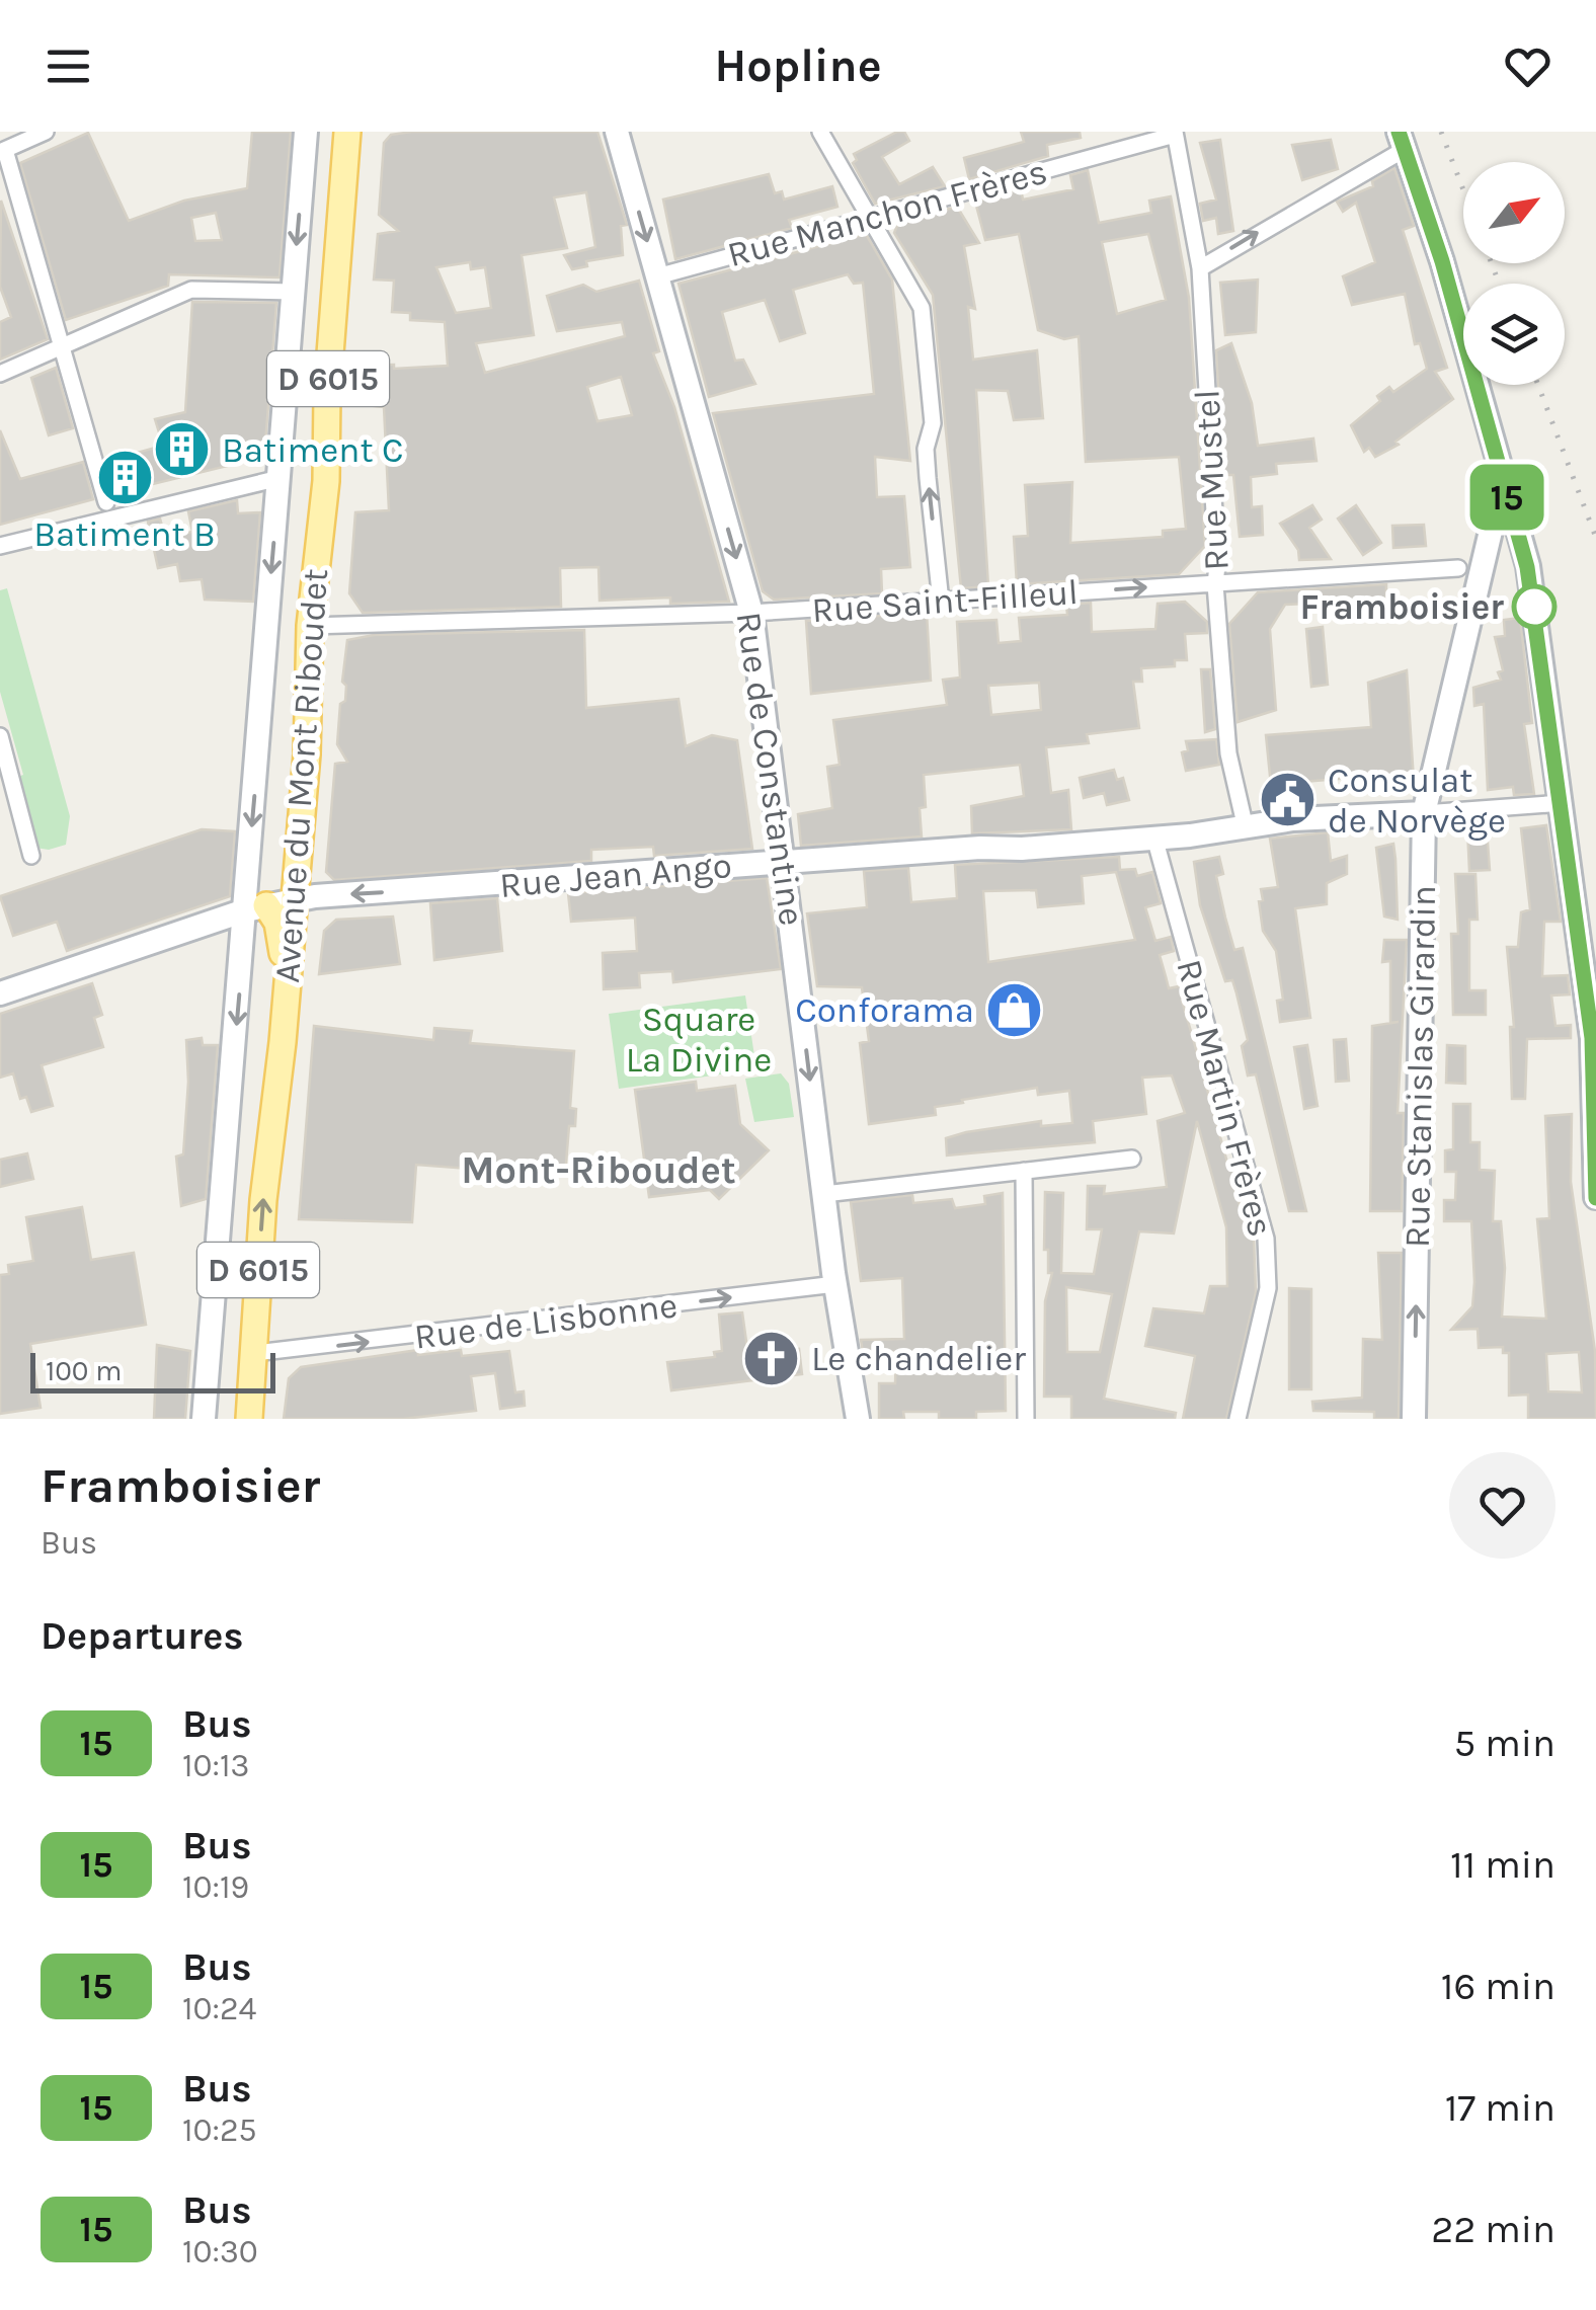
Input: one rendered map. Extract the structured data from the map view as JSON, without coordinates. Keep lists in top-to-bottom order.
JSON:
{
  "streets": {
    "main road": ["D 6015", "Avenue du Mont Riboudet"],
    "street": [
      "Rue Manchon Frères",
      "Rue Mustel",
      "Rue Saint-Filleul",
      "Rue de Constantine",
      "Rue Jean Ango",
      "Rue Stanislas Girardin",
      "Rue Martin Frères",
      "Rue de Lisbonne"
    ]
  },
  "crossings": [
    ["Rue Manchon Frères", "Rue Mustel"],
    ["Rue Manchon Frères", "Rue de Constantine"],
    ["D 6015", "Avenue du Mont Riboudet"],
    ["D 6015", "Rue Jean Ango"],
    ["Rue Mustel", "Rue Saint-Filleul"],
    ["Rue Mustel", "Rue Jean Ango"],
    ["Rue Saint-Filleul", "Rue de Constantine"],
    ["Rue Saint-Filleul", "Avenue du Mont Riboudet"],
    ["Rue de Constantine", "Rue Jean Ango"],
    ["Rue de Constantine", "Rue de Lisbonne"],
    ["Avenue du Mont Riboudet", "Rue Jean Ango"],
    ["Avenue du Mont Riboudet", "Rue de Lisbonne"],
    ["Rue Jean Ango", "Rue Stanislas Girardin"],
    ["Rue Jean Ango", "Rue Martin Frères"]
  ],
  "one_way": ["Rue de Constantine", "Rue de Lisbonne"],
  "districts": ["Mont-Riboudet"],
  "parks": ["Square La Divine"],
  "places": {
    "building": ["Batiment C", "Batiment B"],
    "other": ["Framboisier"],
    "public building": ["Consulat de Norvège"],
    "shop": ["Conforama"],
    "church": ["Le chandelier"]
  },
  "lines": ["bus line 15"],
  "scale_bar": "100 m",
  "north": "top right",
  "page": {
    "header": "Hopline",
    "on_map": "15",
    "scale": "100 m",
    "heading": [
      ["Framboisier", "Bus"],
      "Departures"
    ],
    "list": [
      {
        "mark": "15",
        "name": "Bus",
        "note": "10:13",
        "value": "5 min"
      },
      {
        "mark": "15",
        "name": "Bus",
        "note": "10:19",
        "value": "11 min"
      },
      {
        "mark": "15",
        "name": "Bus",
        "note": "10:24",
        "value": "16 min"
      },
      {
        "mark": "15",
        "name": "Bus",
        "note": "10:25",
        "value": "17 min"
      },
      {
        "mark": "15",
        "name": "Bus",
        "note": "10:30",
        "value": "22 min"
      }
    ]
  }
}
